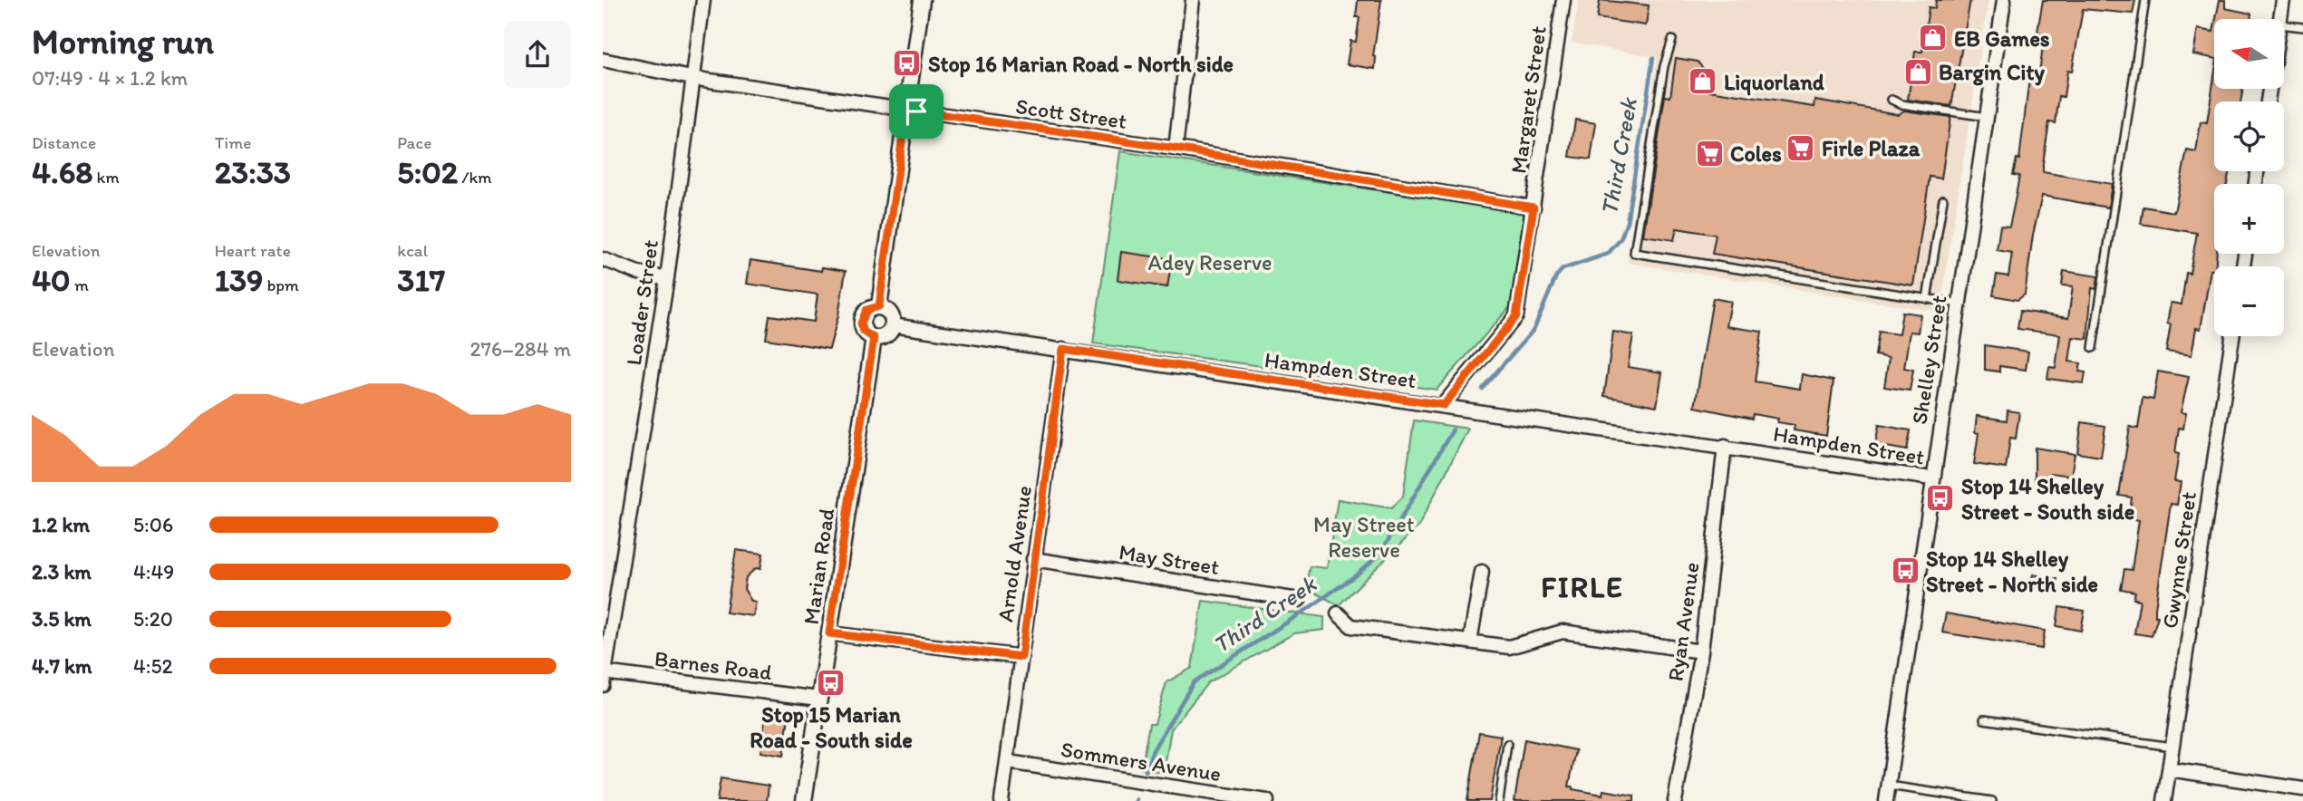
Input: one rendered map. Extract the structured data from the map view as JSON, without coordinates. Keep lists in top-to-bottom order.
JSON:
{
  "streets": {
    "street": [
      "Margaret Street",
      "Scott Street",
      "Loader Street",
      "Shelley Street",
      "Hampden Street",
      "Arnold Avenue",
      "May Street",
      "Gwynne Street",
      "Marian Road",
      "Ryan Avenue",
      "Barnes Road",
      "Sommers Avenue"
    ]
  },
  "crossings": [
    ["Margaret Street", "Scott Street"],
    ["Margaret Street", "Hampden Street"],
    ["Scott Street", "Loader Street"],
    ["Loader Street", "Barnes Road"],
    ["Shelley Street", "Hampden Street"],
    ["Hampden Street", "Arnold Avenue"],
    ["Hampden Street", "Marian Road"],
    ["Hampden Street", "Ryan Avenue"],
    ["Arnold Avenue", "May Street"],
    ["Arnold Avenue", "Sommers Avenue"],
    ["Marian Road", "Barnes Road"]
  ],
  "districts": ["FIRLE"],
  "water": ["Third Creek"],
  "parks": ["Adey Reserve", "May Street Reserve"],
  "places": {
    "shop": ["EB Games", "Bargin City", "Liquorland"],
    "bus stop": [
      "Stop 16 Marian Road - North side",
      "Stop 14 Shelley Street - South side",
      "Stop 14 Shelley Street - North side",
      "Stop 15 Marian Road - South side"
    ],
    "supermarket": ["Firle Plaza", "Coles"]
  },
  "north": "left",
  "page": {
    "heading": ["Morning run", "07:49 · 4 × 1.2 km"],
    "map_buttons": ["+", "−"],
    "stats": [
      ["Distance", "4.68 km"],
      ["Time", "23:33"],
      ["Pace", "5:02 /km"],
      ["Elevation", "40 m"],
      ["Heart rate", "139 bpm"],
      ["kcal", "317"]
    ],
    "chart": ["Elevation", "276–284 m"],
    "list": [
      {
        "name": "1.2 km",
        "note": "5:06"
      },
      {
        "name": "2.3 km",
        "note": "4:49"
      },
      {
        "name": "3.5 km",
        "note": "5:20"
      },
      {
        "name": "4.7 km",
        "note": "4:52"
      }
    ]
  }
}
